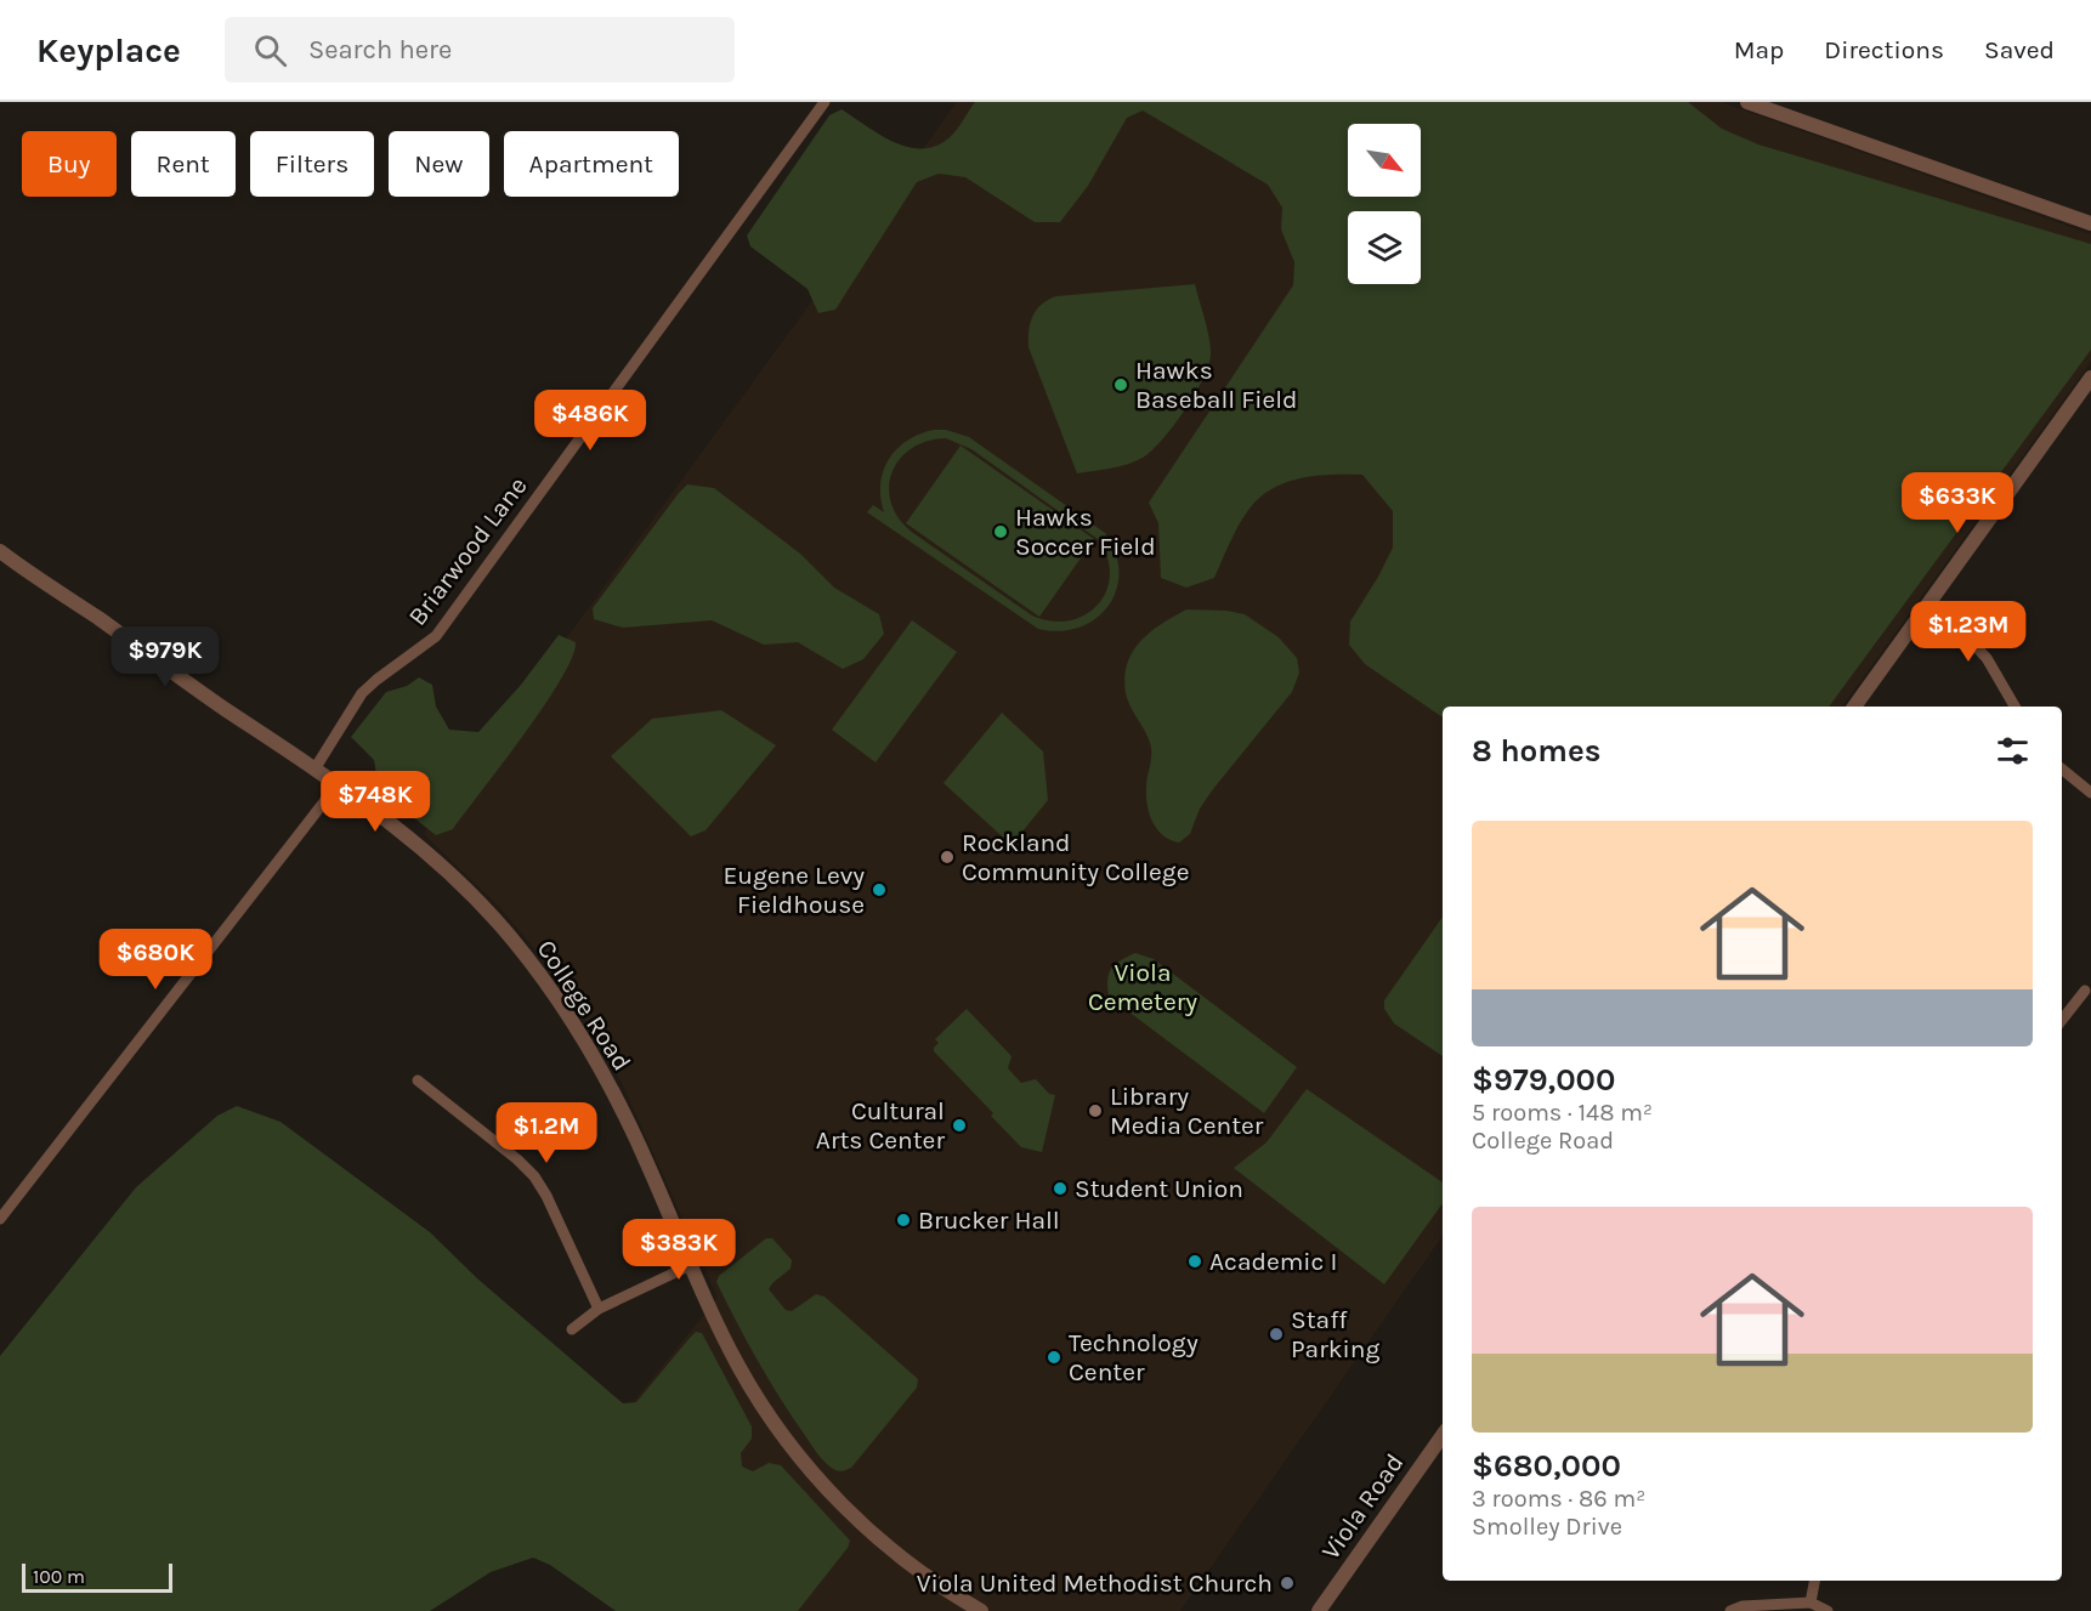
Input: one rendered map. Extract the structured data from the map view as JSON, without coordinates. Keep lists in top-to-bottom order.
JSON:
{
  "streets": {
    "street": ["Briarwood Lane", "College Road", "Viola Road"]
  },
  "crossings": [
    ["Briarwood Lane", "College Road"]
  ],
  "parks": ["Viola Cemetery"],
  "places": [
    "Hawks Baseball Field",
    "Hawks Soccer Field",
    "Rockland Community College",
    "Eugene Levy Fieldhouse",
    "Library Media Center",
    "Cultural Arts Center",
    "Student Union",
    "Brucker Hall",
    "Academic I",
    "Staff Parking",
    "Technology Center",
    "Viola United Methodist Church"
  ],
  "scale_bar": "100 m",
  "north": "bottom right",
  "page": {
    "header": "Keyplace",
    "search": "Search here",
    "nav": ["Map", "Directions", "Saved"],
    "chip": [
      "Buy",
      "Rent",
      "Filters",
      "New",
      "Apartment"
    ],
    "price": [
      "$486K",
      "$633K",
      "$1.23M",
      "$979K",
      "$748K",
      "$680K",
      "$1.2M",
      "$383K"
    ],
    "heading": "8 homes",
    "list": [
      {
        "name": "$979,000",
        "note": "5 rooms · 148 m² · College Road"
      },
      {
        "name": "$680,000",
        "note": "3 rooms · 86 m² · Smolley Drive"
      }
    ],
    "scale": "100 m"
  }
}
